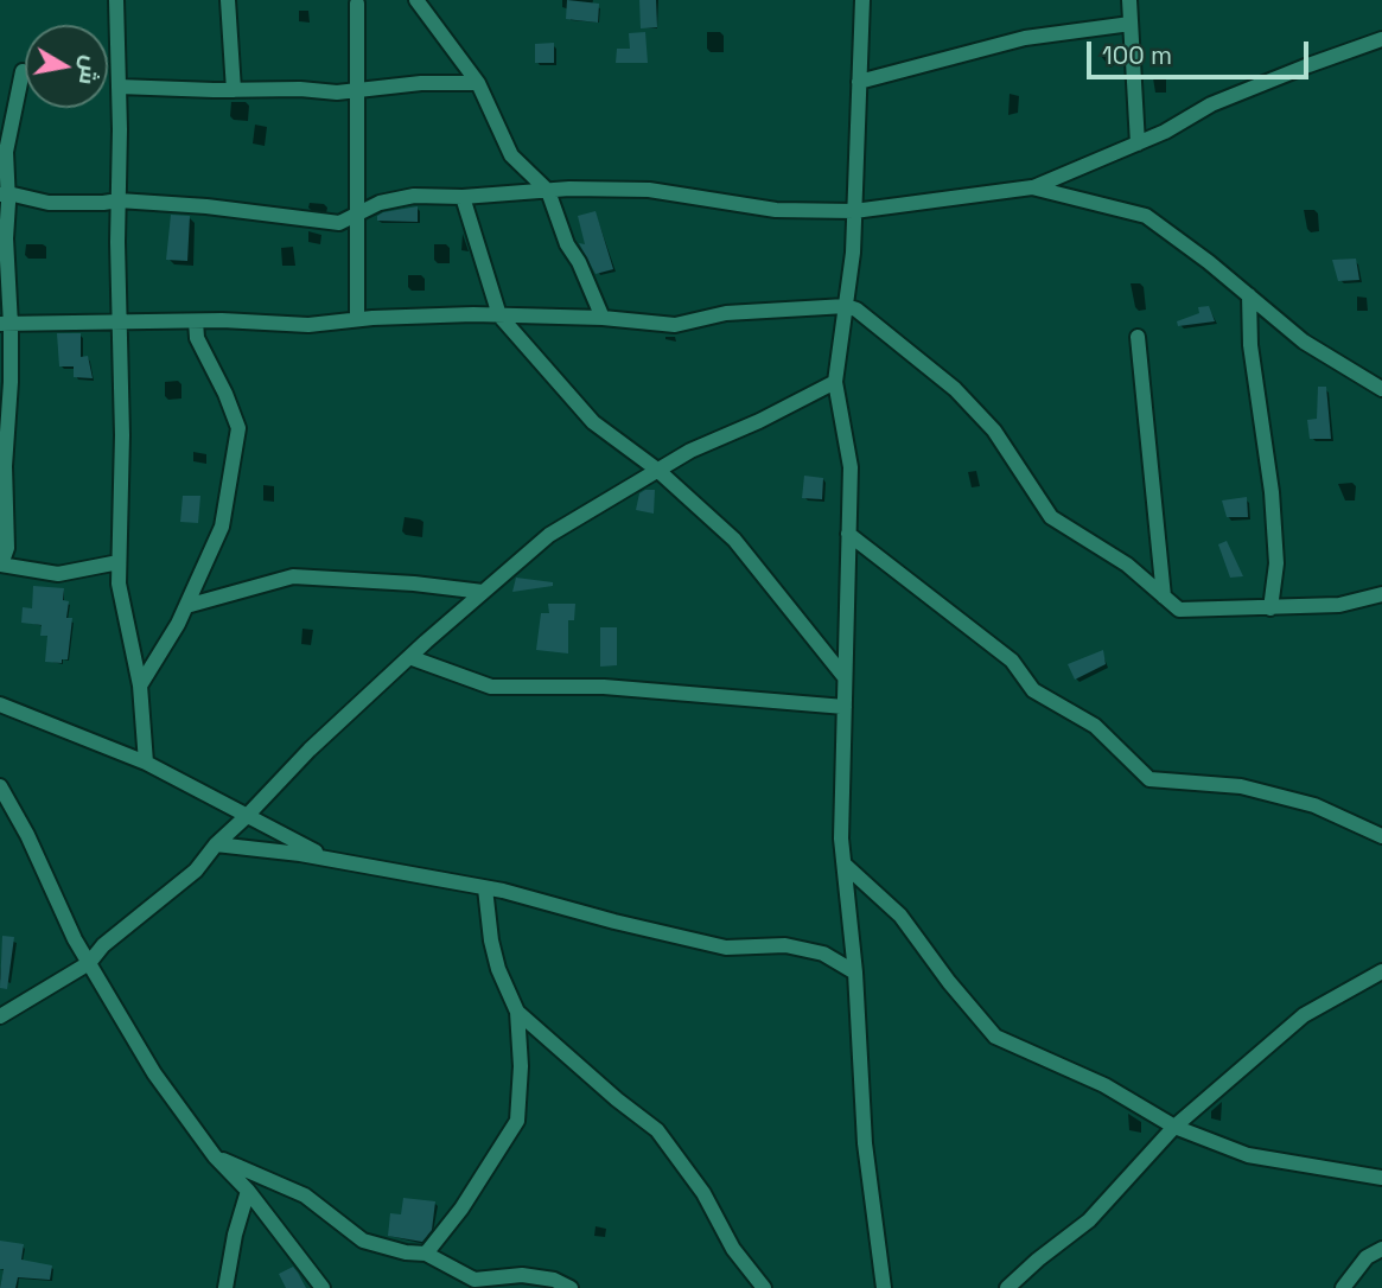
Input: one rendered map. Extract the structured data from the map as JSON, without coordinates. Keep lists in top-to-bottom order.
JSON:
{
  "scale_bar": "100 m",
  "north": "right"
}
